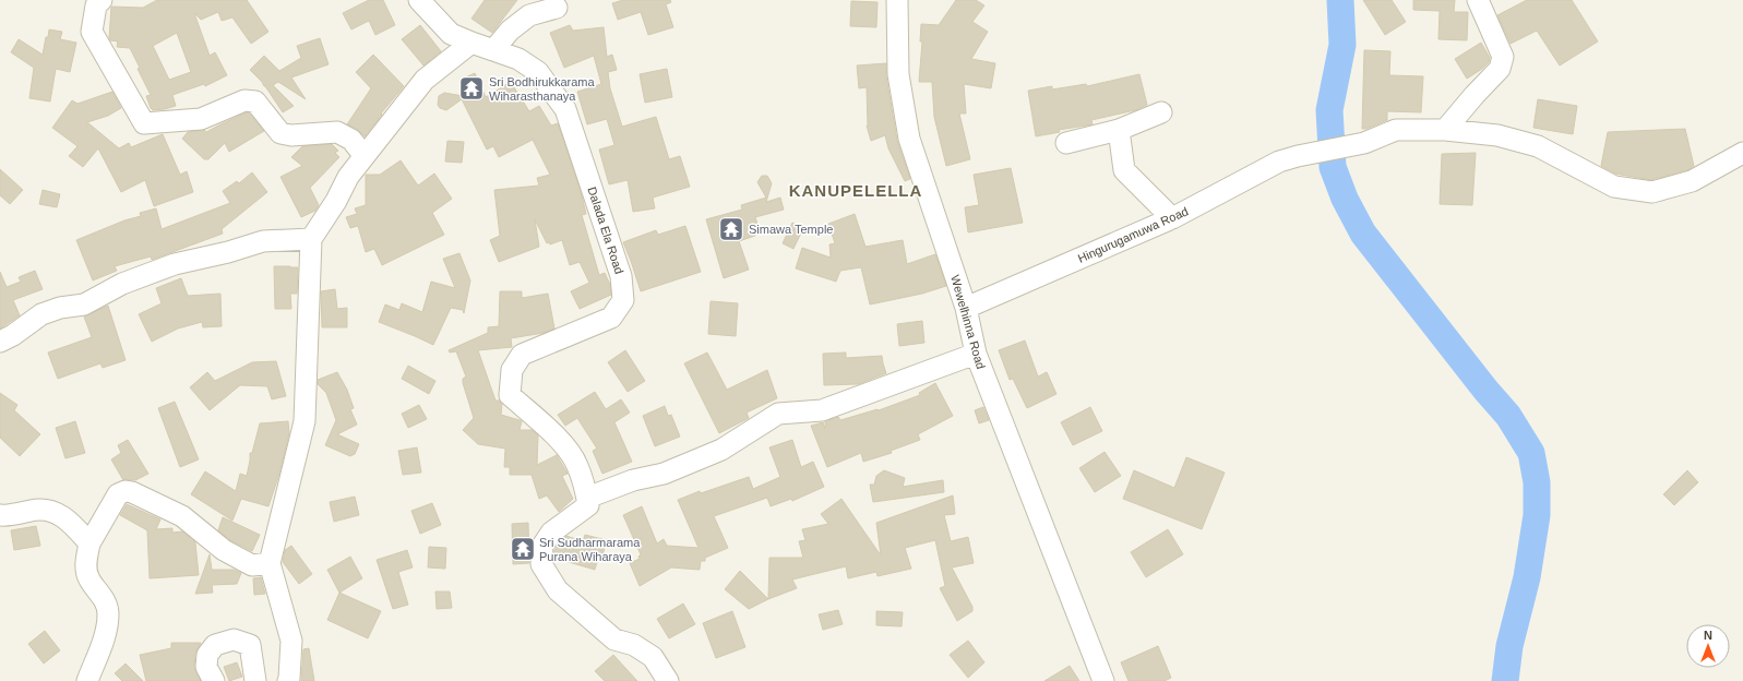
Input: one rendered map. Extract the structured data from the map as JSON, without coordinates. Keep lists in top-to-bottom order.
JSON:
{
  "streets": {
    "street": ["Dalada Ela Road", "Hingurugamuwa Road", "Wewelhinna Road"]
  },
  "crossings": [
    ["Hingurugamuwa Road", "Wewelhinna Road"]
  ],
  "districts": ["KANUPELELLA"],
  "places": {
    "temple": ["Sri Bodhirukkarama Wiharasthanaya", "Simawa Temple", "Sri Sudharmarama Purana Wiharaya"]
  },
  "north": "top"
}
